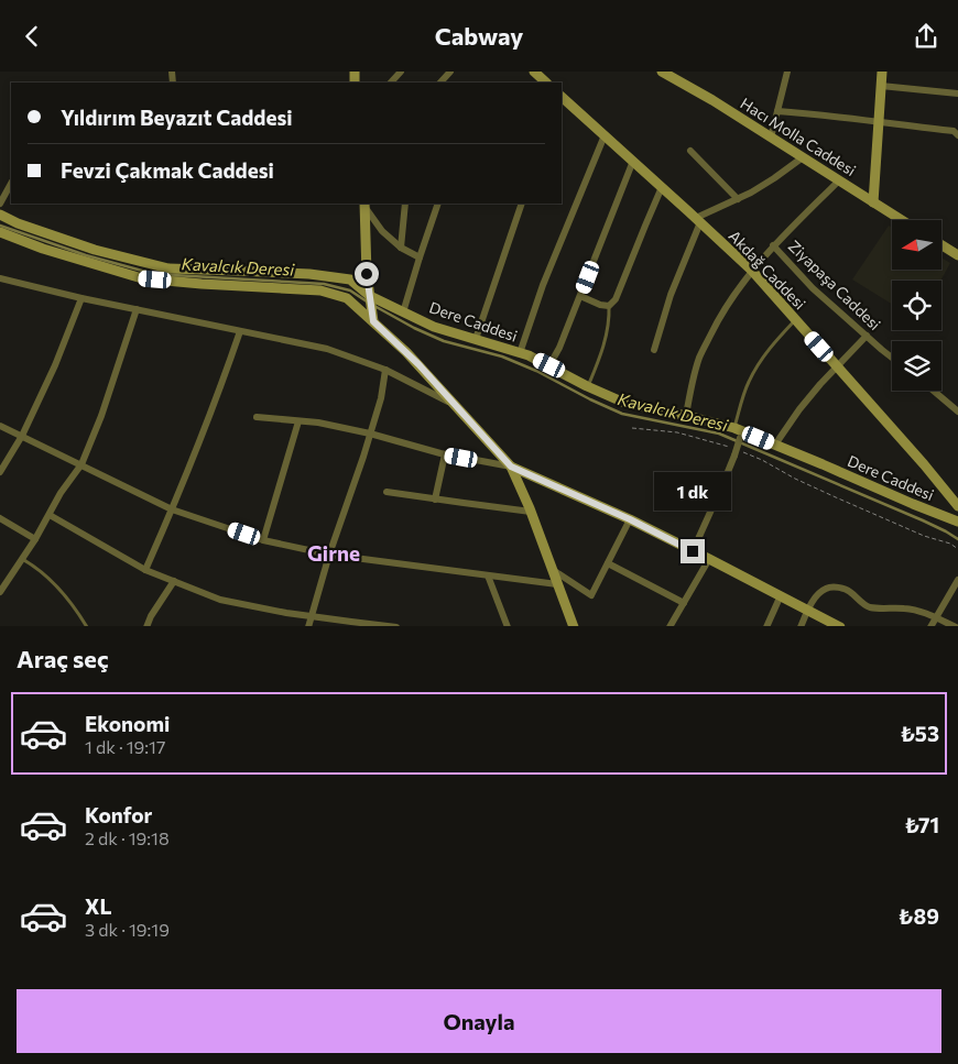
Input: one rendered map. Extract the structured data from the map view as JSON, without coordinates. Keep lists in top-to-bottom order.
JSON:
{
  "streets": {
    "street": [
      "Hacı Molla Caddesi",
      "Akdağ Caddesi",
      "Ziyapaşa Caddesi",
      "Dere Caddesi"
    ]
  },
  "districts": ["Girne"],
  "water": ["Kavalcık Deresi"],
  "north": "left",
  "page": {
    "header": "Cabway",
    "banner": ["Yıldırım Beyazıt Caddesi", "Fevzi Çakmak Caddesi"],
    "bubble": "1 dk",
    "heading": "Araç seç",
    "list": [
      {
        "name": "Ekonomi",
        "note": "1 dk · 19:17",
        "value": "₺53"
      },
      {
        "name": "Konfor",
        "note": "2 dk · 19:18",
        "value": "₺71"
      },
      {
        "name": "XL",
        "note": "3 dk · 19:19",
        "value": "₺89"
      }
    ],
    "buttons": "Onayla"
  }
}
